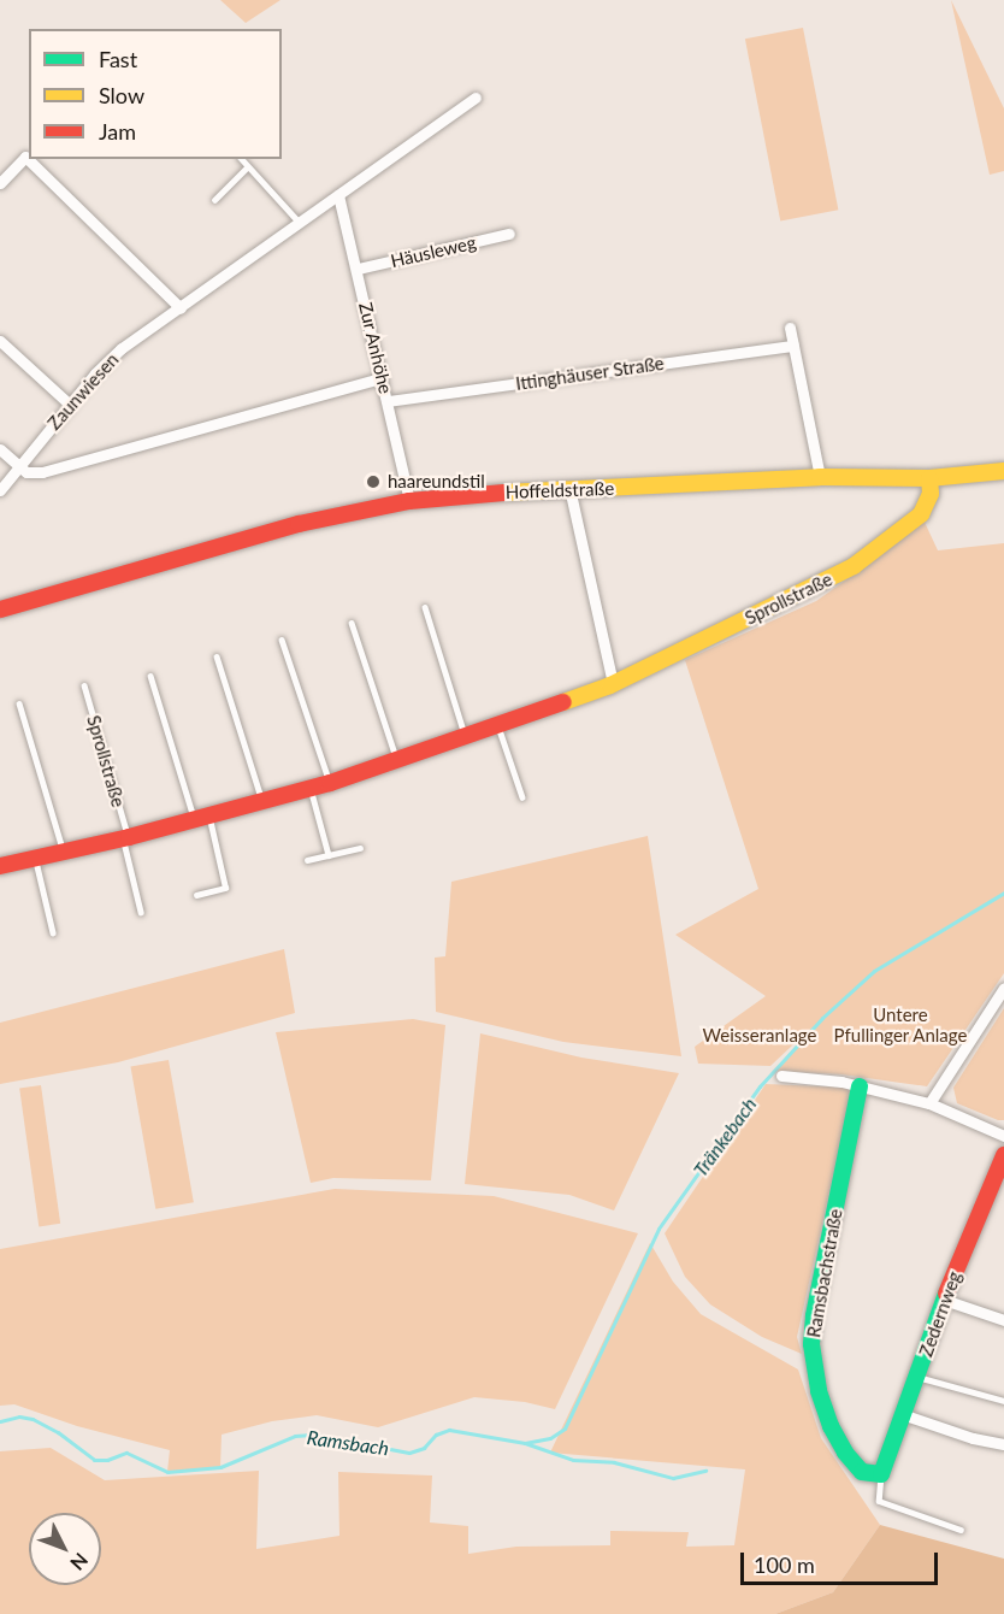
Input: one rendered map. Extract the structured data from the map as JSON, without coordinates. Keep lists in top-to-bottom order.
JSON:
{
  "streets": {
    "street": [
      "Häusleweg",
      "Zur Anhöhe",
      "Ittinghäuser Straße",
      "Zaunwiesen",
      "Hoffeldstraße",
      "Sprollstraße",
      "Ramsbachstraße",
      "Zedernweg"
    ]
  },
  "crossings": [
    ["Häusleweg", "Zur Anhöhe"],
    ["Zur Anhöhe", "Ittinghäuser Straße"],
    ["Zur Anhöhe", "Zaunwiesen"],
    ["Zur Anhöhe", "Hoffeldstraße"],
    ["Hoffeldstraße", "Sprollstraße"],
    ["Ramsbachstraße", "Zedernweg"]
  ],
  "water": ["Tränkebach", "Ramsbach"],
  "parks": ["Untere Pfullinger Anlage", "Weisseranlage"],
  "places": ["haareundstil"],
  "legend": ["Fast", "Slow", "Jam"],
  "scale_bar": "100 m",
  "north": "bottom right"
}
